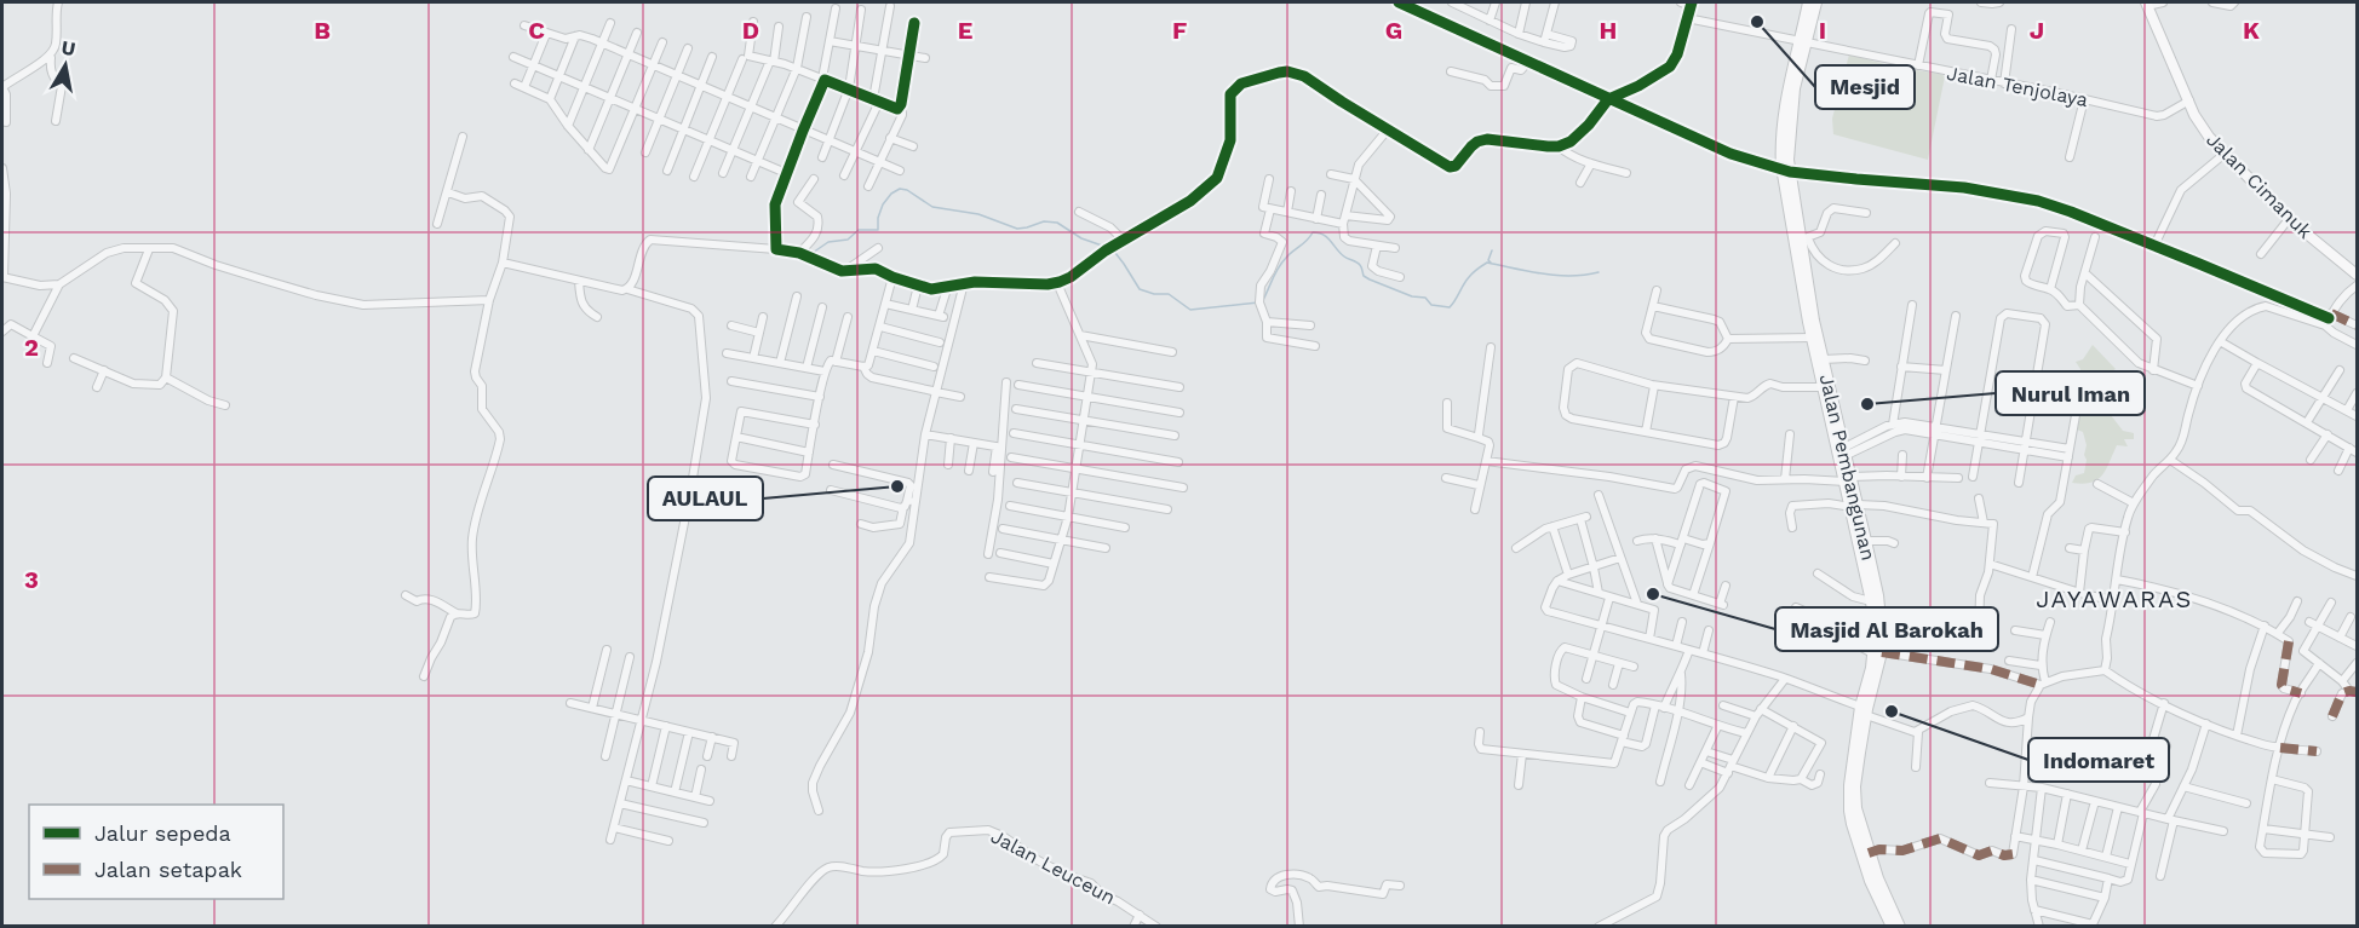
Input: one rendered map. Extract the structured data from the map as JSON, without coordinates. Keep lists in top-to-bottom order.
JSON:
{
  "streets": {
    "main road": ["Jalan Cimanuk", "Jalan Pembangunan"],
    "street": ["Jalan Tenjolaya", "Jalan Leuceun"]
  },
  "crossings": [
    ["Jalan Tenjolaya", "Jalan Cimanuk"],
    ["Jalan Tenjolaya", "Jalan Pembangunan"]
  ],
  "districts": ["JAYAWARAS"],
  "places": [
    "Mesjid",
    "Nurul Iman",
    "AULAUL",
    "Masjid Al Barokah",
    "Indomaret"
  ],
  "legend": ["Jalur sepeda", "Jalan setapak"],
  "north": "top",
  "grid": {
    "columns": [
      "B",
      "C",
      "D",
      "E",
      "F",
      "G",
      "H",
      "I",
      "J",
      "K"
    ],
    "rows": ["2", "3"]
  }
}
